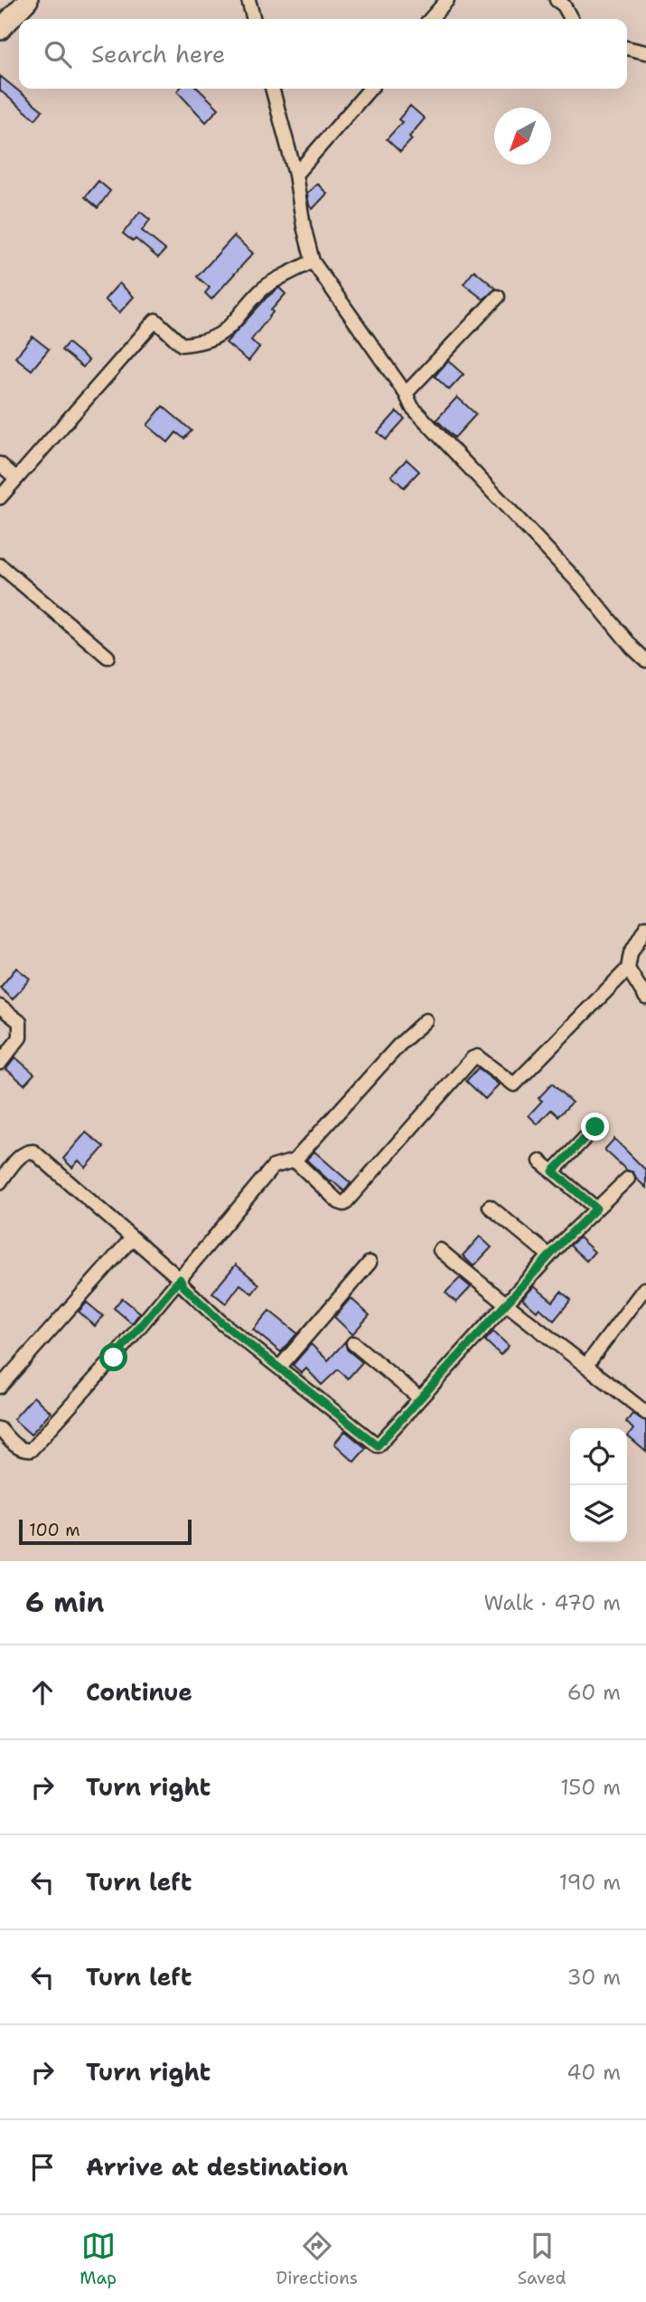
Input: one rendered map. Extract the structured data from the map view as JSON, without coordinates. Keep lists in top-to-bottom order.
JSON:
{
  "scale_bar": "100 m",
  "north": "bottom left",
  "page": {
    "search": "Search here",
    "scale": "100 m",
    "heading": ["6 min", "Walk · 470 m"],
    "list": [
      ["Continue", "60 m"],
      ["Turn right", "150 m"],
      ["Turn left", "190 m"],
      ["Turn left", "30 m"],
      ["Turn right", "40 m"],
      "Arrive at destination"
    ],
    "nav": ["Map", "Directions", "Saved"]
  }
}
